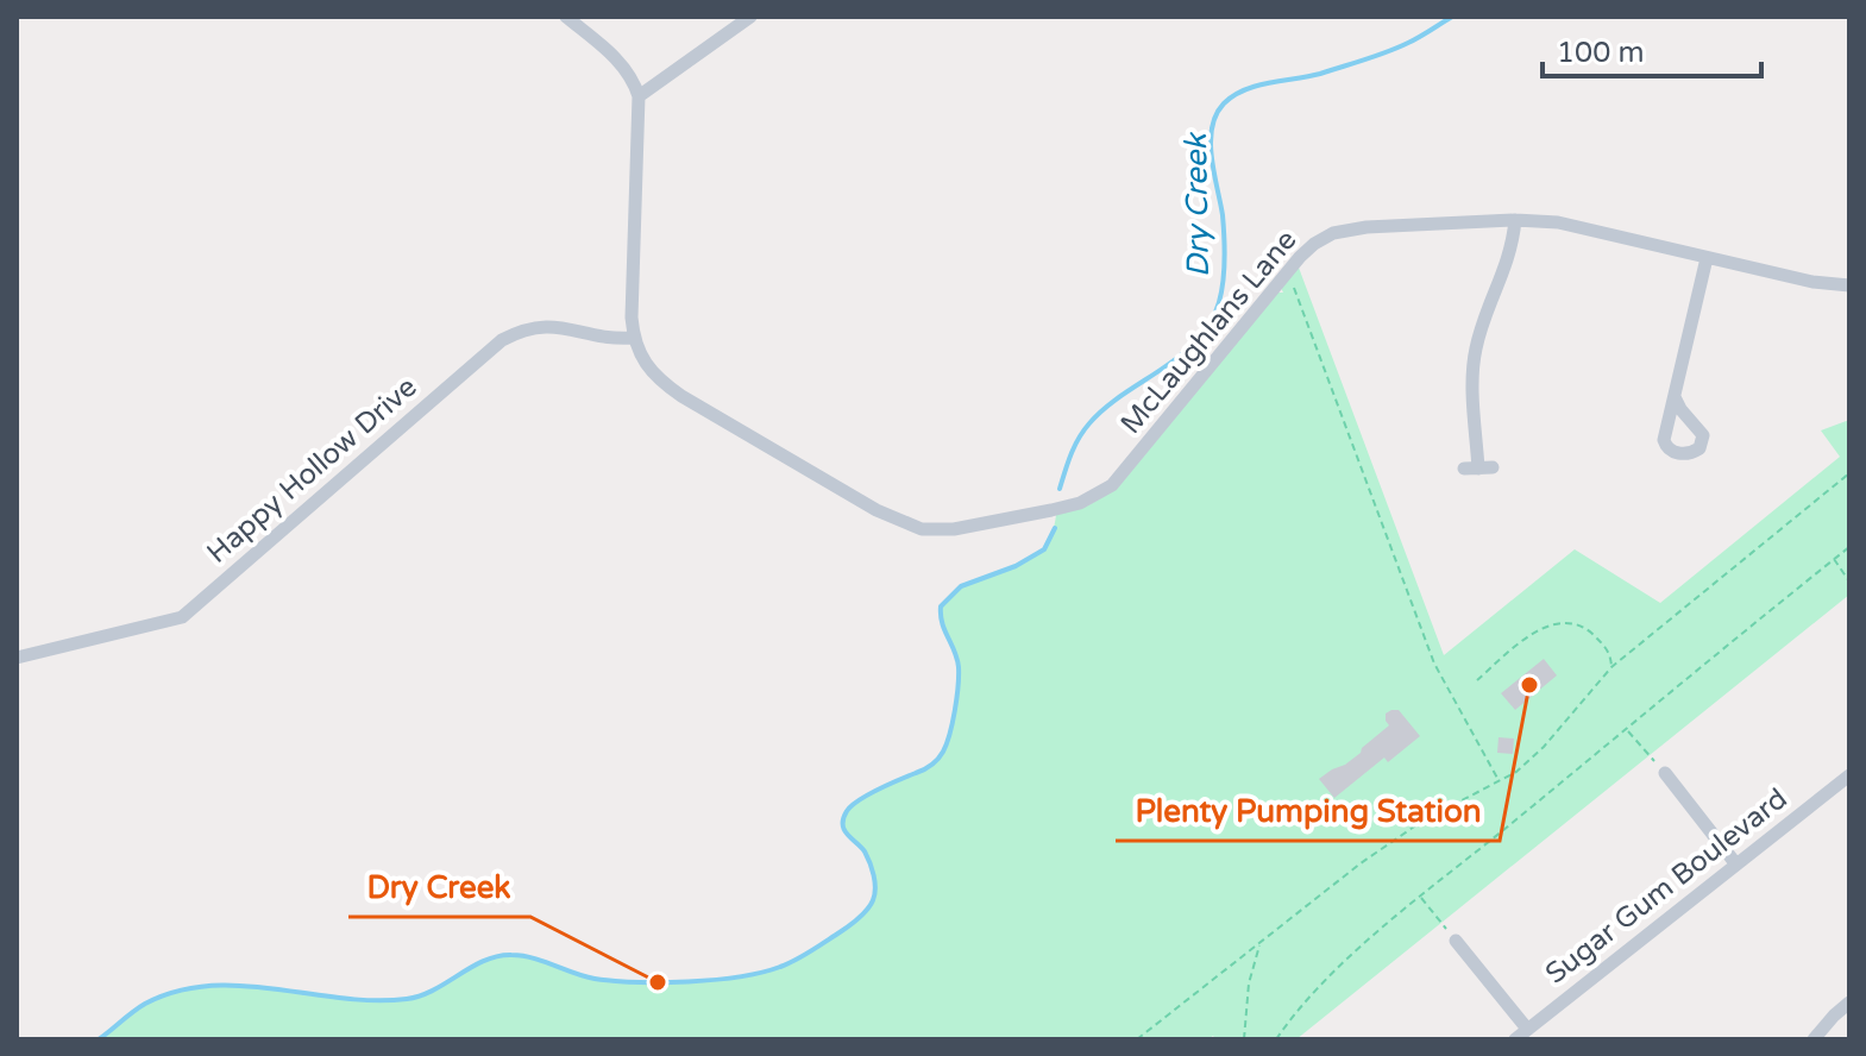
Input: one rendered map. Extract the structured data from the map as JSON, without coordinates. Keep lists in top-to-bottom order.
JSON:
{
  "streets": {
    "street": ["McLaughlans Lane", "Happy Hollow Drive", "Sugar Gum Boulevard"]
  },
  "crossings": [
    ["McLaughlans Lane", "Happy Hollow Drive"]
  ],
  "water": ["Dry Creek"],
  "places": ["Plenty Pumping Station", "Dry Creek"],
  "scale_bar": "100 m"
}
